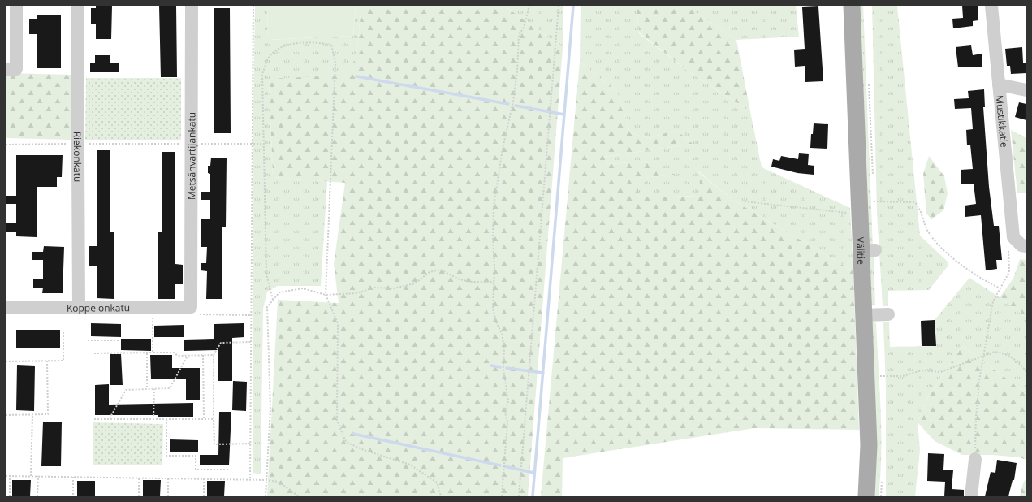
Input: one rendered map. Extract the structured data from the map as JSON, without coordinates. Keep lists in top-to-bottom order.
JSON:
{
  "streets": {
    "main road": ["Välitie"],
    "street": [
      "Mustikkatie",
      "Metsänvartijankatu",
      "Riekonkatu",
      "Koppelonkatu"
    ]
  },
  "crossings": [
    ["Metsänvartijankatu", "Koppelonkatu"],
    ["Riekonkatu", "Koppelonkatu"]
  ]
}
